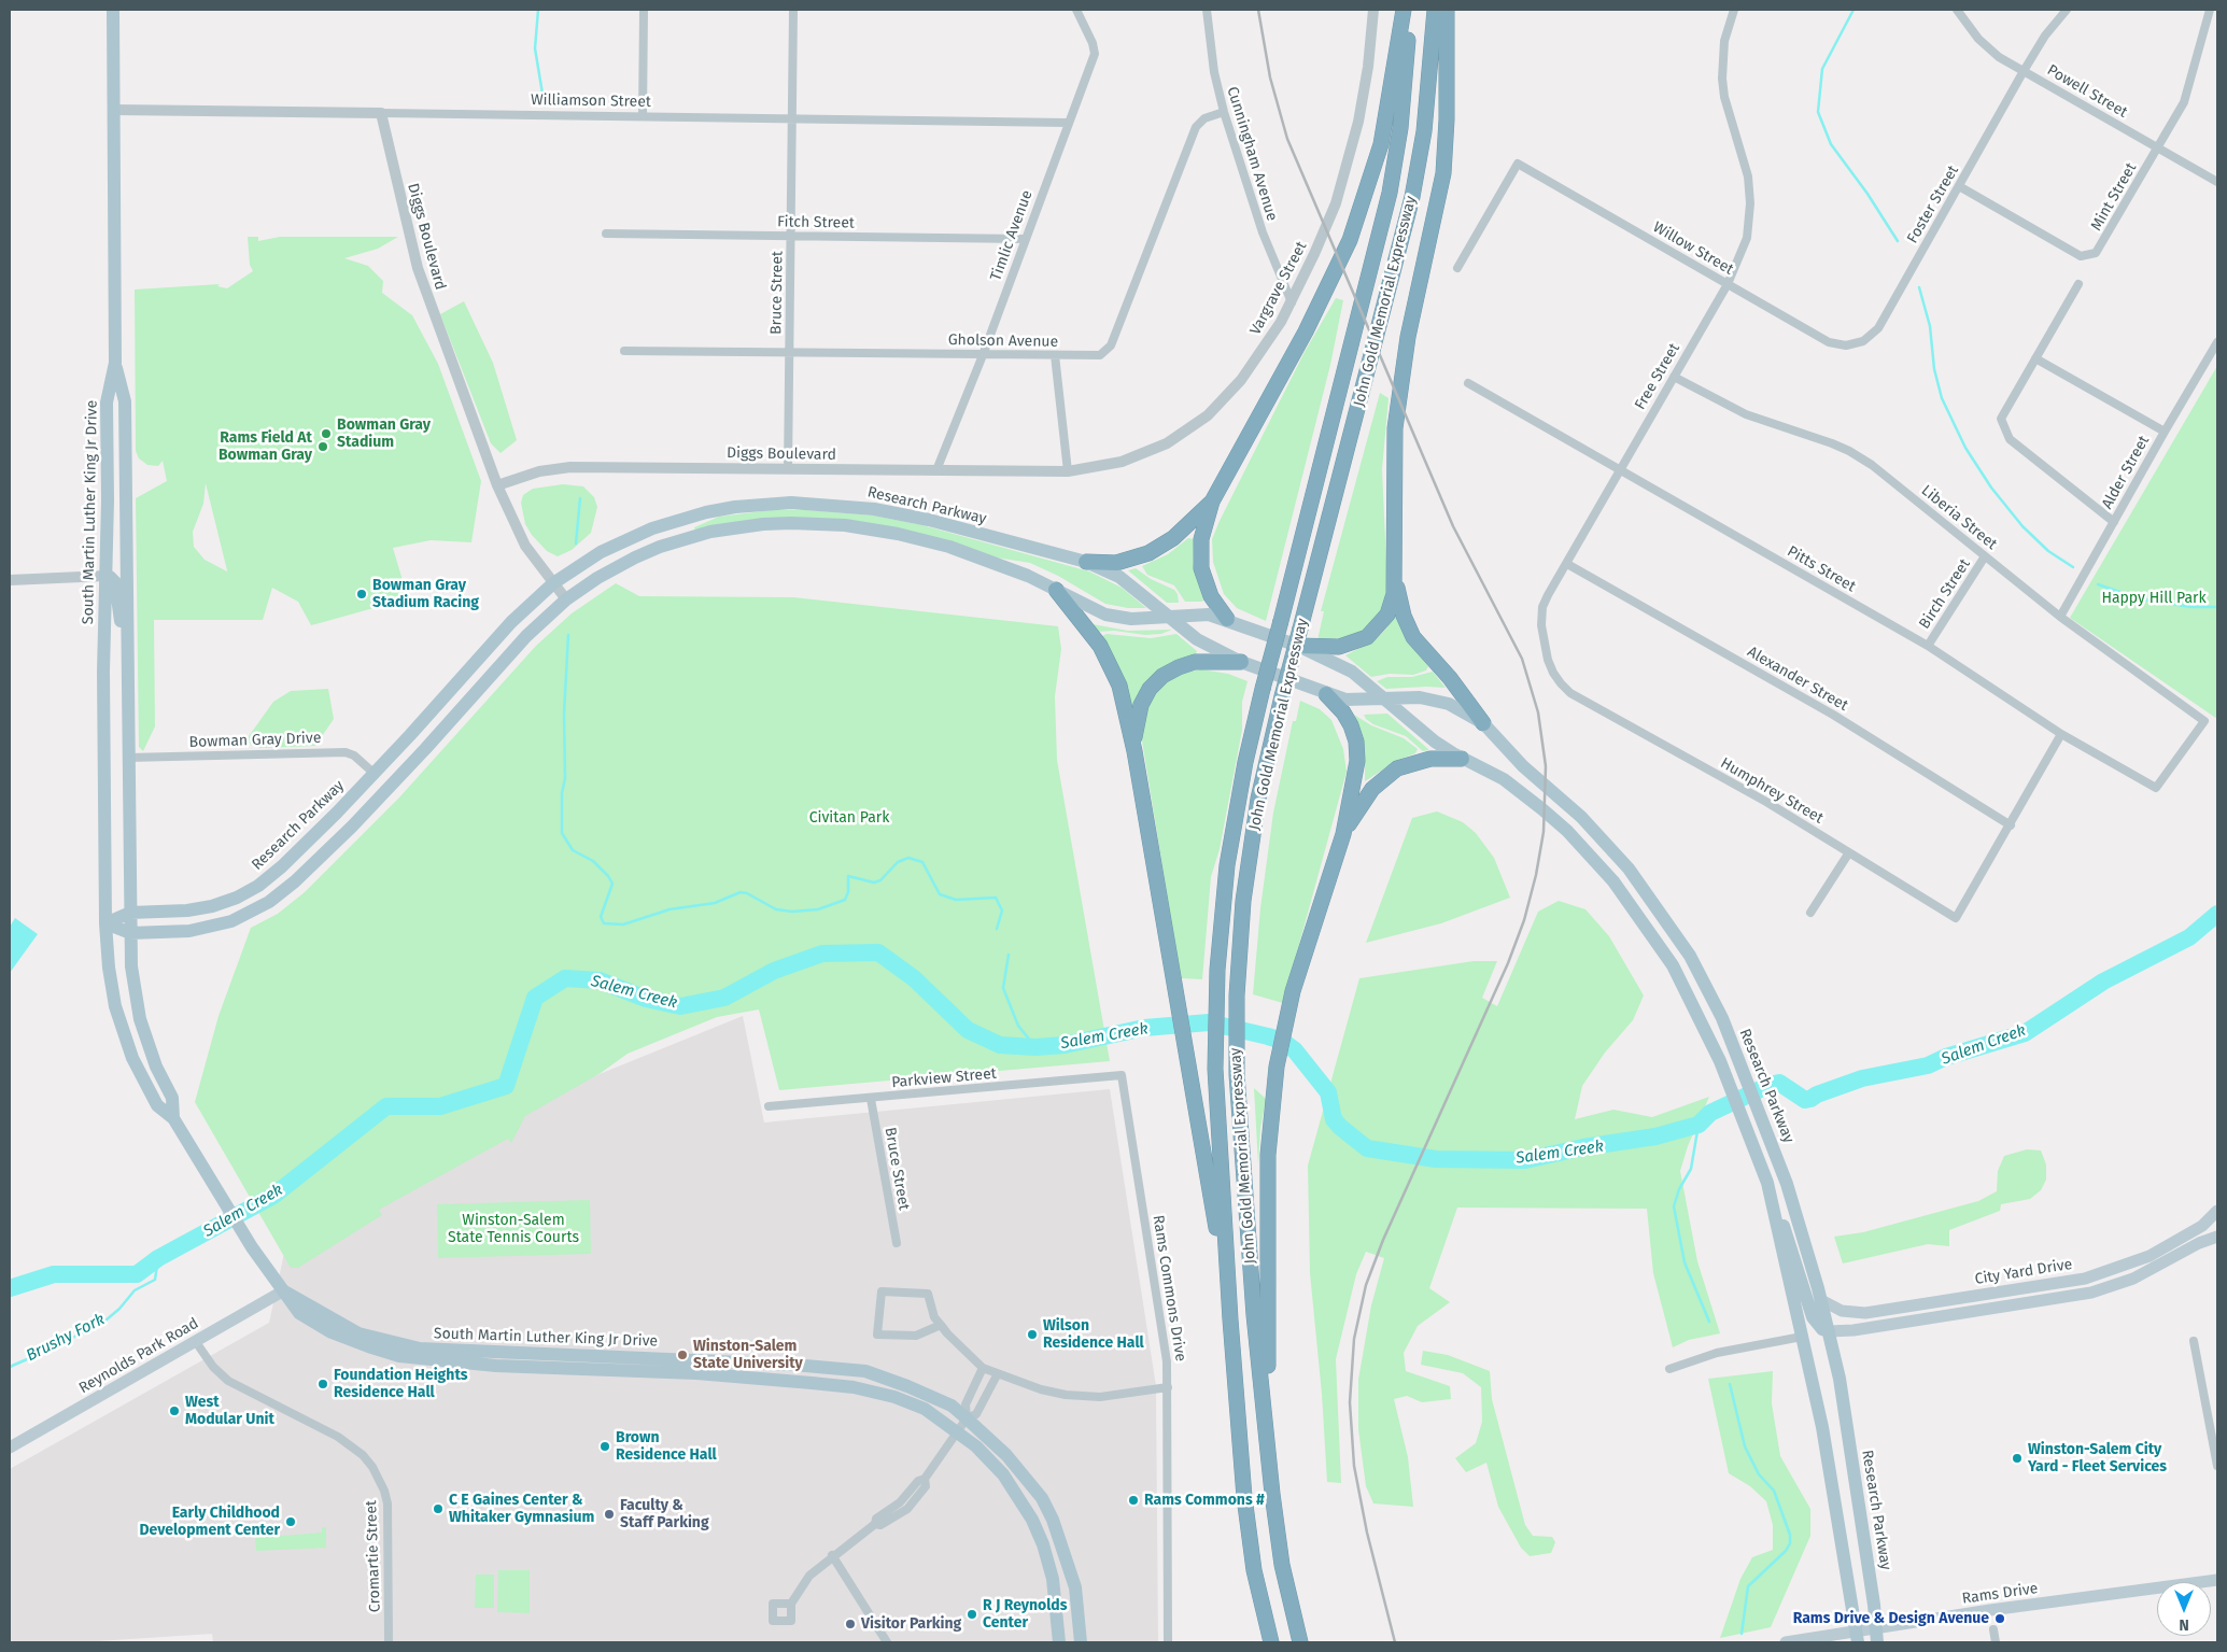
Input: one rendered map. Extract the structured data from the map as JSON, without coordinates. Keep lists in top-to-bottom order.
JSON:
{
  "streets": {
    "highway": ["John Gold Memorial Expressway"],
    "main road": [
      "Research Parkway",
      "South Martin Luther King Jr Drive",
      "City Yard Drive",
      "Reynolds Park Road",
      "Rams Drive"
    ],
    "street": [
      "Powell Street",
      "Williamson Street",
      "Cunningham Avenue",
      "Mint Street",
      "Foster Street",
      "Fitch Street",
      "Timlic Avenue",
      "Diggs Boulevard",
      "Willow Street",
      "Vargrave Street",
      "Bruce Street",
      "Gholson Avenue",
      "Free Street",
      "Alder Street",
      "Liberia Street",
      "Pitts Street",
      "Birch Street",
      "Alexander Street",
      "Bowman Gray Drive",
      "Humphrey Street",
      "Parkview Street",
      "Rams Commons Drive",
      "Cromartie Street"
    ]
  },
  "crossings": [
    ["Powell Street", "Mint Street"],
    ["Powell Street", "Foster Street"],
    ["Williamson Street", "Timlic Avenue"],
    ["Williamson Street", "Diggs Boulevard"],
    ["Williamson Street", "Bruce Street"],
    ["Cunningham Avenue", "Vargrave Street"],
    ["Cunningham Avenue", "Gholson Avenue"],
    ["Mint Street", "Foster Street"],
    ["Foster Street", "Willow Street"],
    ["Fitch Street", "Timlic Avenue"],
    ["Fitch Street", "Bruce Street"],
    ["Timlic Avenue", "Diggs Boulevard"],
    ["Timlic Avenue", "Gholson Avenue"],
    ["Diggs Boulevard", "Vargrave Street"],
    ["Diggs Boulevard", "Bruce Street"],
    ["Diggs Boulevard", "Research Parkway"],
    ["Willow Street", "Free Street"],
    ["Bruce Street", "Gholson Avenue"],
    ["Bruce Street", "Parkview Street"],
    ["Free Street", "Liberia Street"],
    ["Free Street", "Pitts Street"],
    ["Free Street", "Alexander Street"],
    ["Free Street", "Humphrey Street"],
    ["Alder Street", "Liberia Street"],
    ["Research Parkway", "South Martin Luther King Jr Drive"],
    ["Research Parkway", "Bowman Gray Drive"],
    ["Research Parkway", "City Yard Drive"],
    ["Research Parkway", "Rams Drive"],
    ["South Martin Luther King Jr Drive", "Bowman Gray Drive"],
    ["South Martin Luther King Jr Drive", "Reynolds Park Road"],
    ["Liberia Street", "Pitts Street"],
    ["Liberia Street", "Birch Street"],
    ["Pitts Street", "Birch Street"],
    ["Alexander Street", "Humphrey Street"],
    ["Parkview Street", "Rams Commons Drive"],
    ["Reynolds Park Road", "Cromartie Street"]
  ],
  "water": ["Salem Creek", "Brushy Fork"],
  "parks": ["Happy Hill Park", "Civitan Park", "Winston-Salem State Tennis Courts"],
  "places": [
    "Bowman Gray Stadium",
    "Rams Field At Bowman Gray",
    "Bowman Gray Stadium Racing",
    "Wilson Residence Hall",
    "Winston-Salem State University",
    "Foundation Heights Residence Hall",
    "West Modular Unit",
    "Brown Residence Hall",
    "Winston-Salem City Yard - Fleet Services",
    "Rams Commons #",
    "C E Gaines Center & Whitaker Gymnasium",
    "Faculty & Staff Parking",
    "Early Childhood Development Center",
    "R J Reynolds Center",
    "Rams Drive & Design Avenue",
    "Visitor Parking"
  ],
  "north": "bottom"
}
